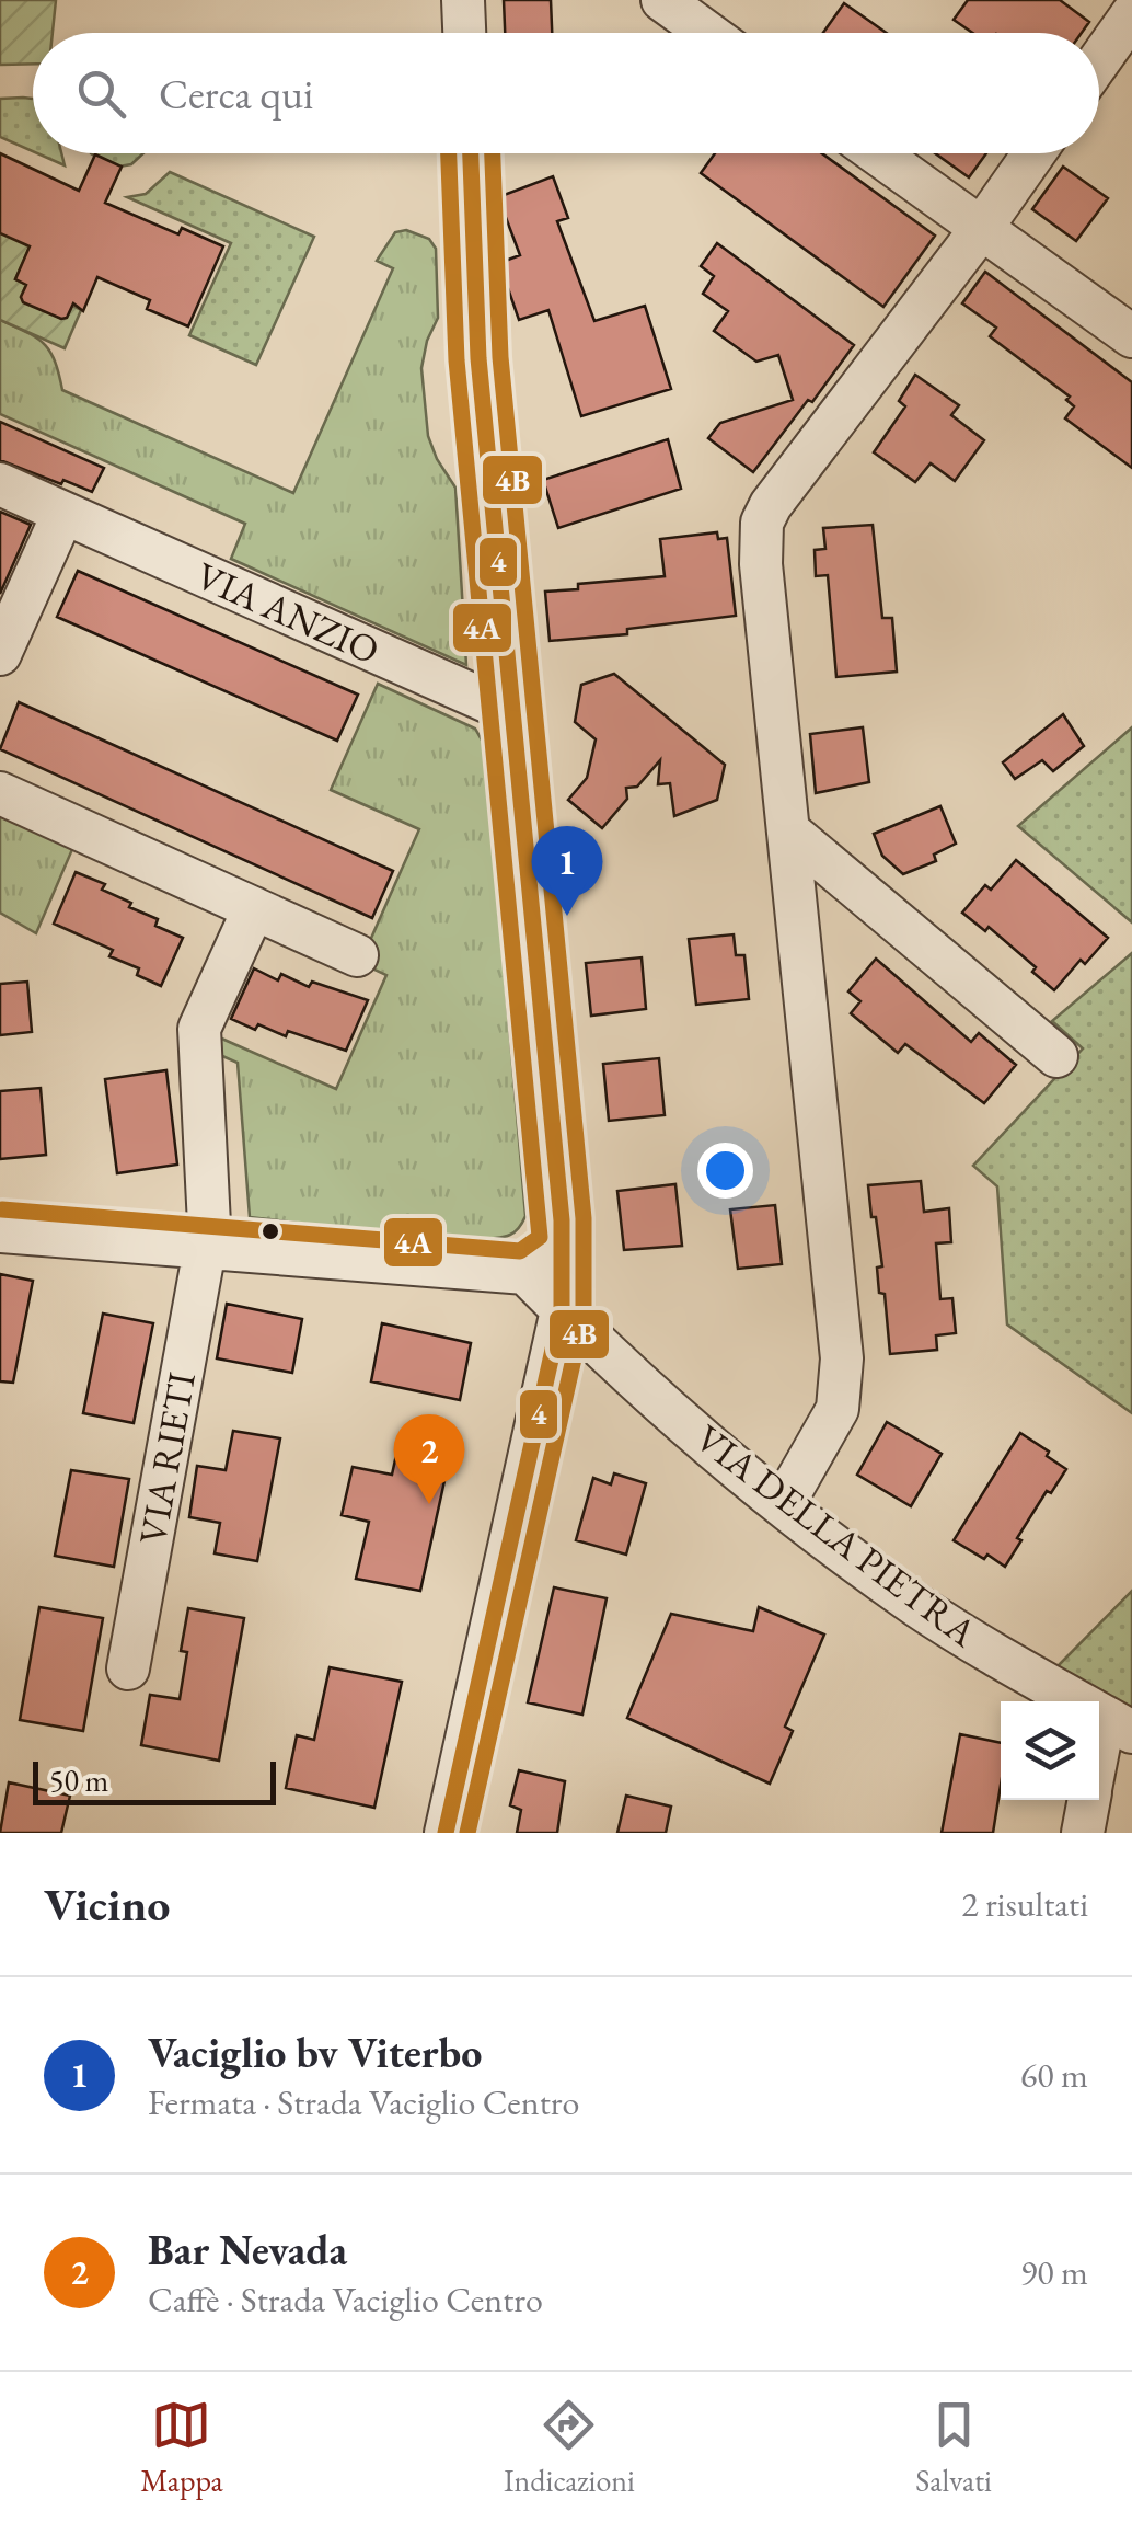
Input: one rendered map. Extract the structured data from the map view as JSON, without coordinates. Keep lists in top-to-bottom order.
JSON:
{
  "streets": {
    "street": ["VIA ANZIO", "VIA RIETI", "VIA DELLA PIETRA"]
  },
  "lines": ["transit line 4", "transit line 4B", "transit line 4A"],
  "scale_bar": "50 m",
  "page": {
    "search": "Cerca qui",
    "pins": ["1", "2"],
    "scale": "50 m",
    "heading": ["Vicino", "2 risultati"],
    "list": [
      {
        "mark": "1",
        "name": "Vaciglio bv Viterbo",
        "note": "Fermata · Strada Vaciglio Centro",
        "value": "60 m"
      },
      {
        "mark": "2",
        "name": "Bar Nevada",
        "note": "Caffè · Strada Vaciglio Centro",
        "value": "90 m"
      }
    ],
    "nav": ["Mappa", "Indicazioni", "Salvati"]
  }
}
